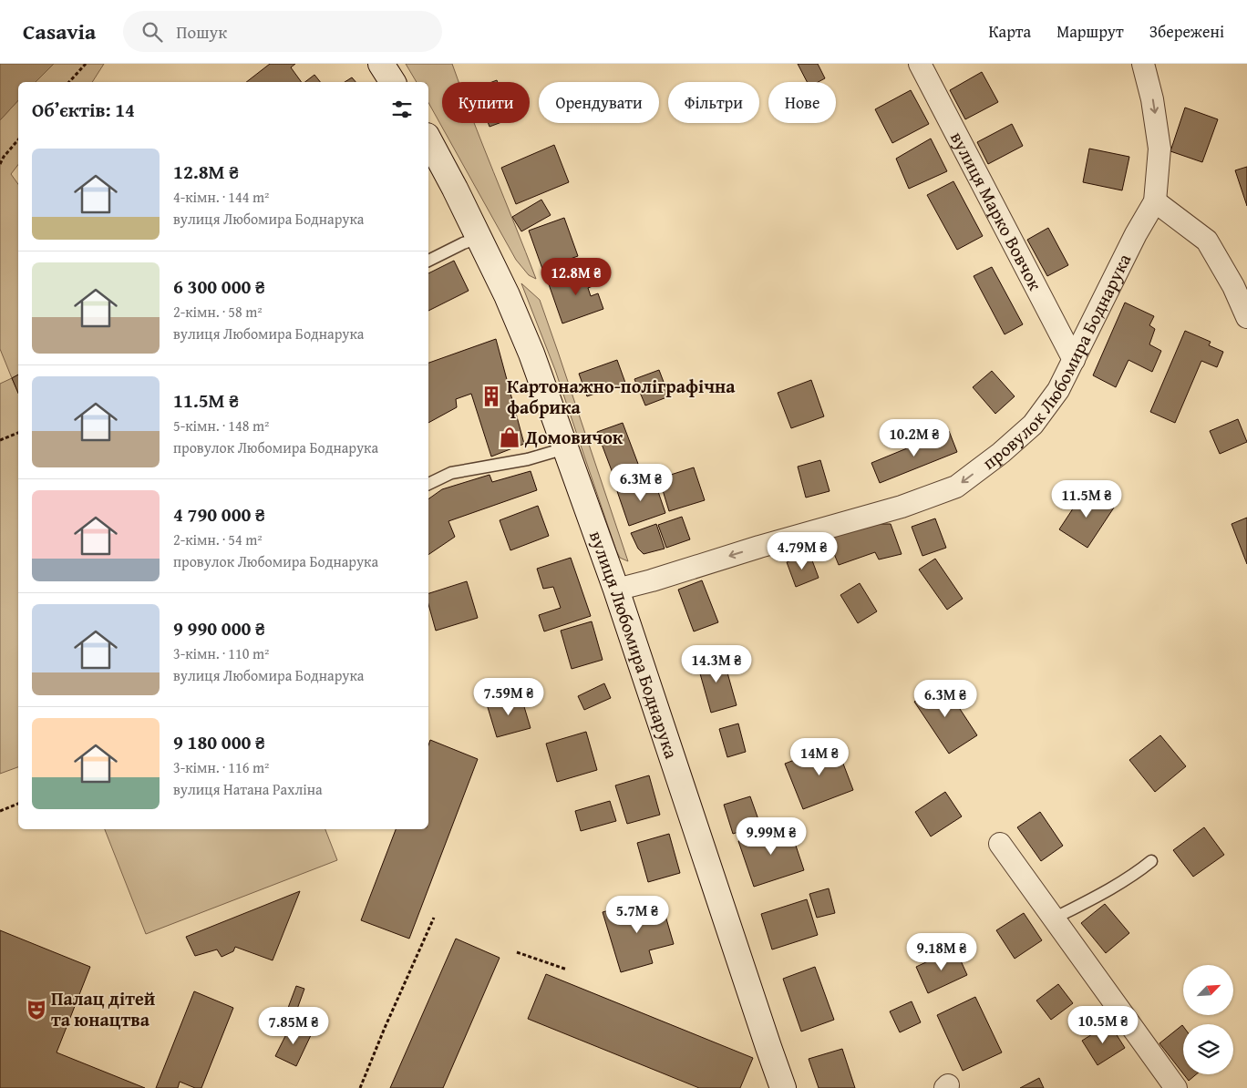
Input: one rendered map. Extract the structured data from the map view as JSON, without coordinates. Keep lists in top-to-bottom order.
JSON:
{
  "streets": {
    "street": ["вулиця Марко Вовчок", "провулок Любомира Боднарука", "вулиця Любомира Боднарука"]
  },
  "crossings": [
    ["вулиця Марко Вовчок", "провулок Любомира Боднарука"],
    ["провулок Любомира Боднарука", "вулиця Любомира Боднарука"]
  ],
  "one_way": ["провулок Любомира Боднарука"],
  "places": {
    "building": ["Картонажно-поліграфічна фабрика"],
    "shop": ["Домовичок"],
    "theatre": ["Палац дітей та юнацтва"]
  },
  "north": "top right",
  "page": {
    "header": "Casavia",
    "search": "Пошук",
    "nav": ["Карта", "Маршрут", "Збережені"],
    "chip": [
      "Купити",
      "Орендувати",
      "Фільтри",
      "Нове"
    ],
    "heading": "Об’єктів: 14",
    "list": [
      {
        "name": "12.8M ₴",
        "note": "4-кімн. · 144 m² · вулиця Любомира Боднарука"
      },
      {
        "name": "6 300 000 ₴",
        "note": "2-кімн. · 58 m² · вулиця Любомира Боднарука"
      },
      {
        "name": "11.5M ₴",
        "note": "5-кімн. · 148 m² · провулок Любомира Боднарука"
      },
      {
        "name": "4 790 000 ₴",
        "note": "2-кімн. · 54 m² · провулок Любомира Боднарука"
      },
      {
        "name": "9 990 000 ₴",
        "note": "3-кімн. · 110 m² · вулиця Любомира Боднарука"
      },
      {
        "name": "9 180 000 ₴",
        "note": "3-кімн. · 116 m² · вулиця Натана Рахліна"
      }
    ],
    "price": [
      "12.8M ₴",
      "10.2M ₴",
      "6.3M ₴",
      "11.5M ₴",
      "4.79M ₴",
      "14.3M ₴",
      "7.59M ₴",
      "6.3M ₴",
      "14M ₴",
      "9.99M ₴",
      "5.7M ₴",
      "9.18M ₴",
      "10.5M ₴",
      "7.85M ₴"
    ]
  }
}
